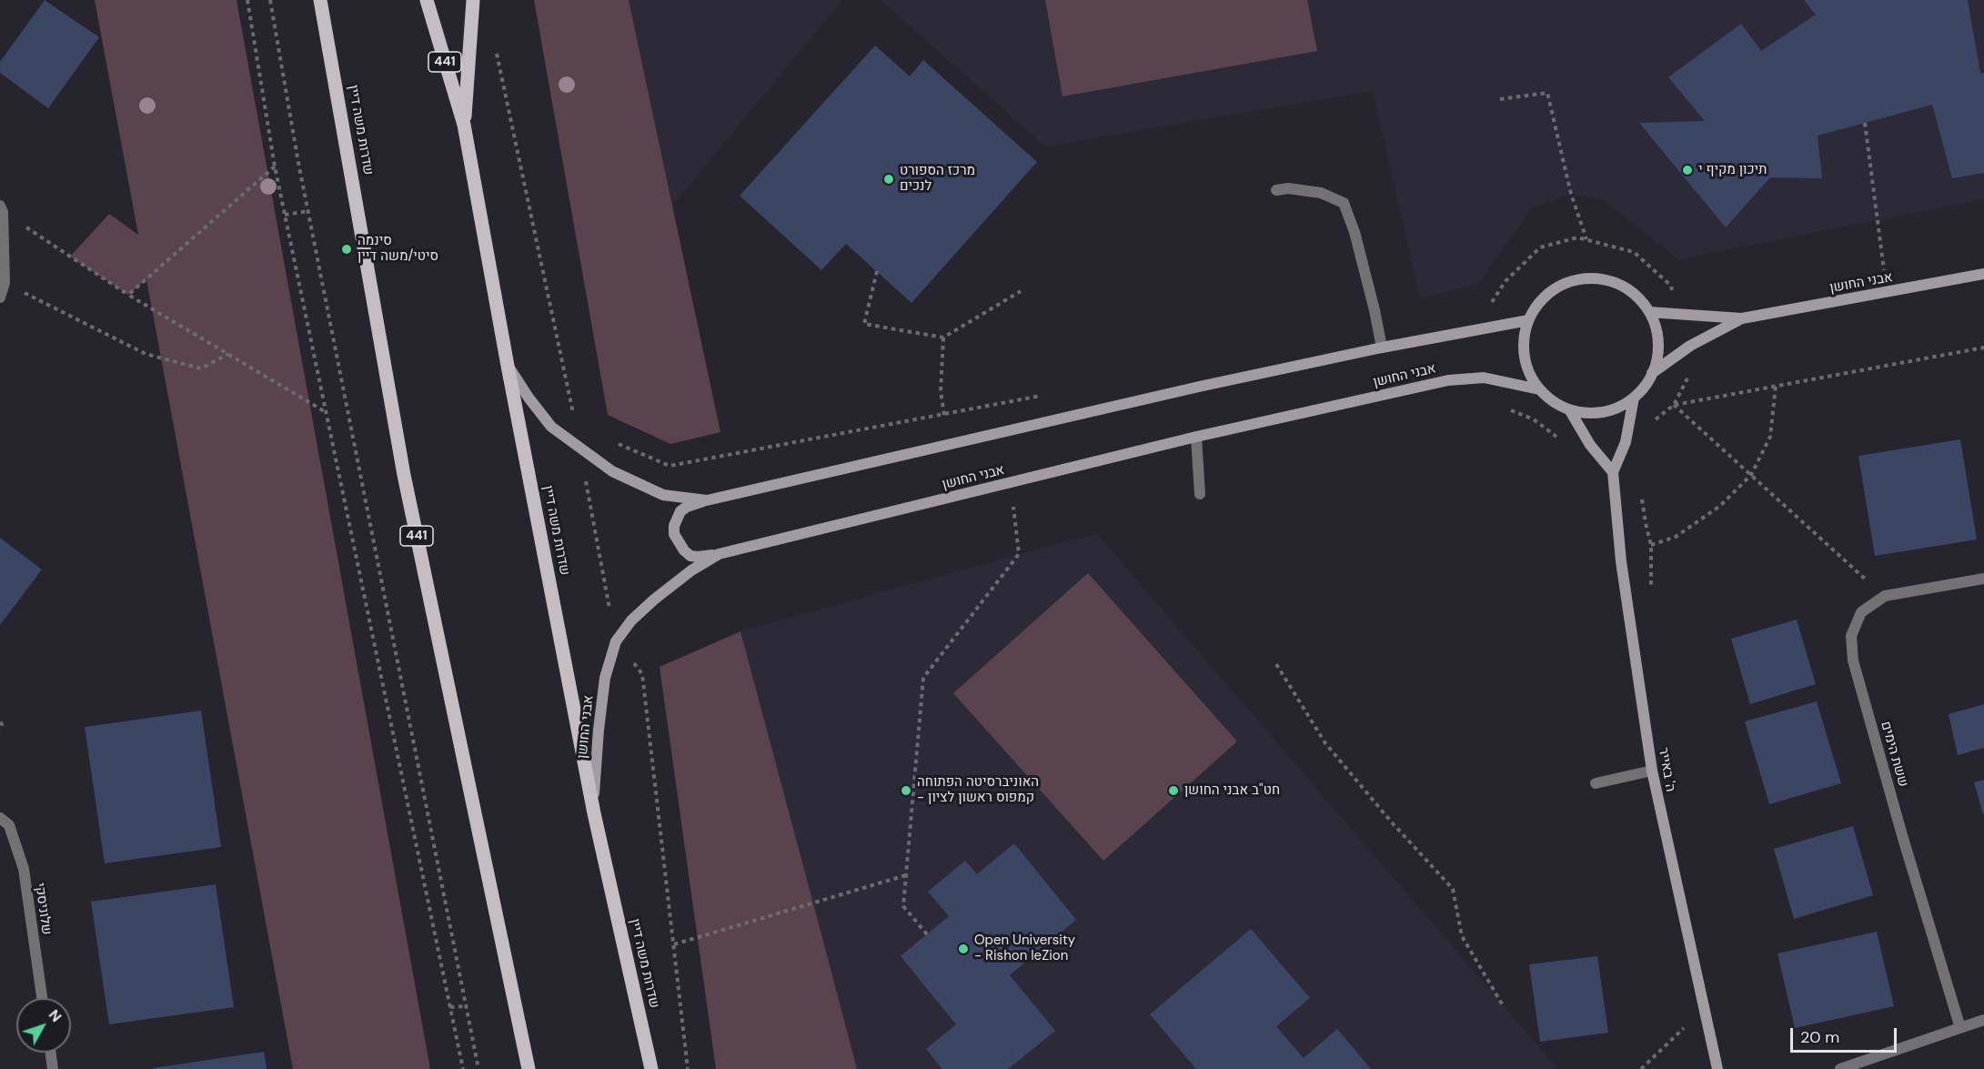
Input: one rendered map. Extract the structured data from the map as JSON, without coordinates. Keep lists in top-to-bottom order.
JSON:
{
  "streets": {
    "main road": ["441", "שדרות משה דיין"],
    "street": [
      "אבני החושן",
      "ששת הימים",
      "ה' באייר",
      "שלוניסקי"
    ]
  },
  "crossings": [
    ["שדרות משה דיין", "אבני החושן"],
    ["אבני החושן", "ה' באייר"]
  ],
  "places": [
    "תיכון מקיף י",
    "מרכז הספורט לנכים",
    "סינמה סיטי/משה דיין",
    "האוניברסיטה הפתוחה - קמפוס ראשון לציון",
    "חט''ב אבני החושן",
    "Open University - Rishon leZion"
  ],
  "scale_bar": "20 m",
  "north": "top right"
}
